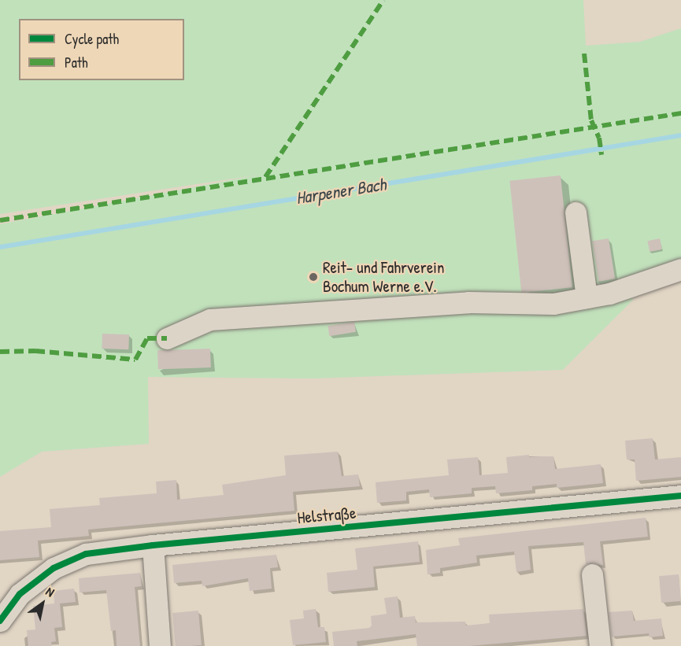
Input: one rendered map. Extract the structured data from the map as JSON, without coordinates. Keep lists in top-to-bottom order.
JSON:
{
  "streets": {
    "street": ["Helstraße"]
  },
  "water": ["Harpener Bach"],
  "places": ["Reit- und Fahrverein Bochum Werne e.V."],
  "legend": ["Cycle path", "Path"],
  "north": "top right"
}
